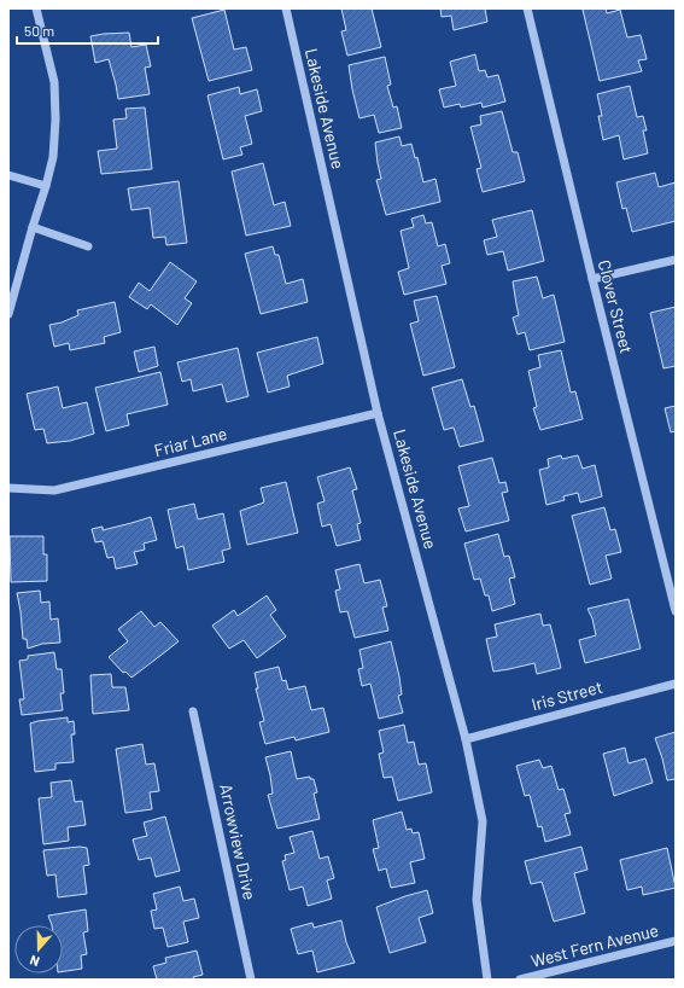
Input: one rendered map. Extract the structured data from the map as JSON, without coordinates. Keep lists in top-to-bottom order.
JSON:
{
  "streets": {
    "street": [
      "Lakeside Avenue",
      "Clover Street",
      "Friar Lane",
      "Iris Street",
      "Arrowview Drive",
      "West Fern Avenue"
    ]
  },
  "crossings": [
    ["Lakeside Avenue", "Friar Lane"],
    ["Lakeside Avenue", "Iris Street"]
  ],
  "scale_bar": "50 m",
  "north": "bottom"
}
